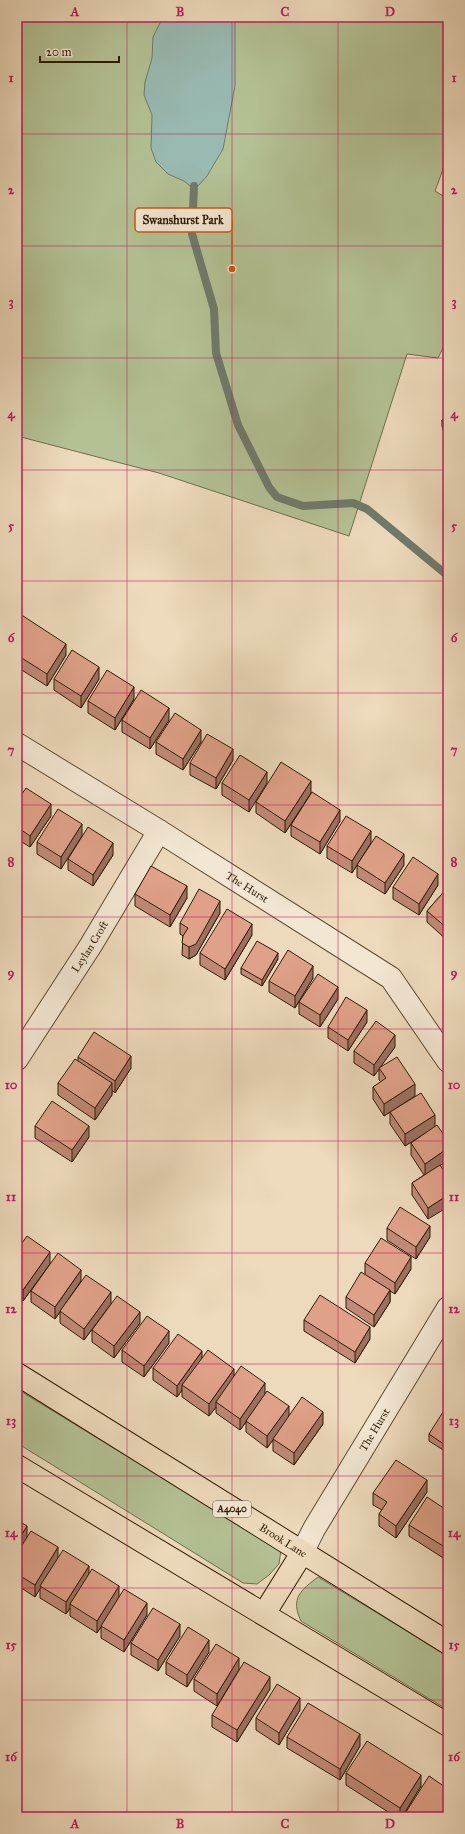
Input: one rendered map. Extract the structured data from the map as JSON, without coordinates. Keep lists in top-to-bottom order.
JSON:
{
  "streets": {
    "main road": ["A4040", "Brook Lane"],
    "street": ["The Hurst", "Leylan Croft"]
  },
  "crossings": [
    ["The Hurst", "Leylan Croft"],
    ["The Hurst", "Brook Lane"]
  ],
  "places": ["Swanshurst Park"],
  "scale_bar": "20 m",
  "grid": {
    "columns": [
      "A",
      "B",
      "C",
      "D"
    ],
    "rows": [
      "1",
      "2",
      "3",
      "4",
      "5",
      "6",
      "7",
      "8",
      "9",
      "10",
      "11",
      "12",
      "13",
      "14",
      "15",
      "16"
    ]
  }
}
